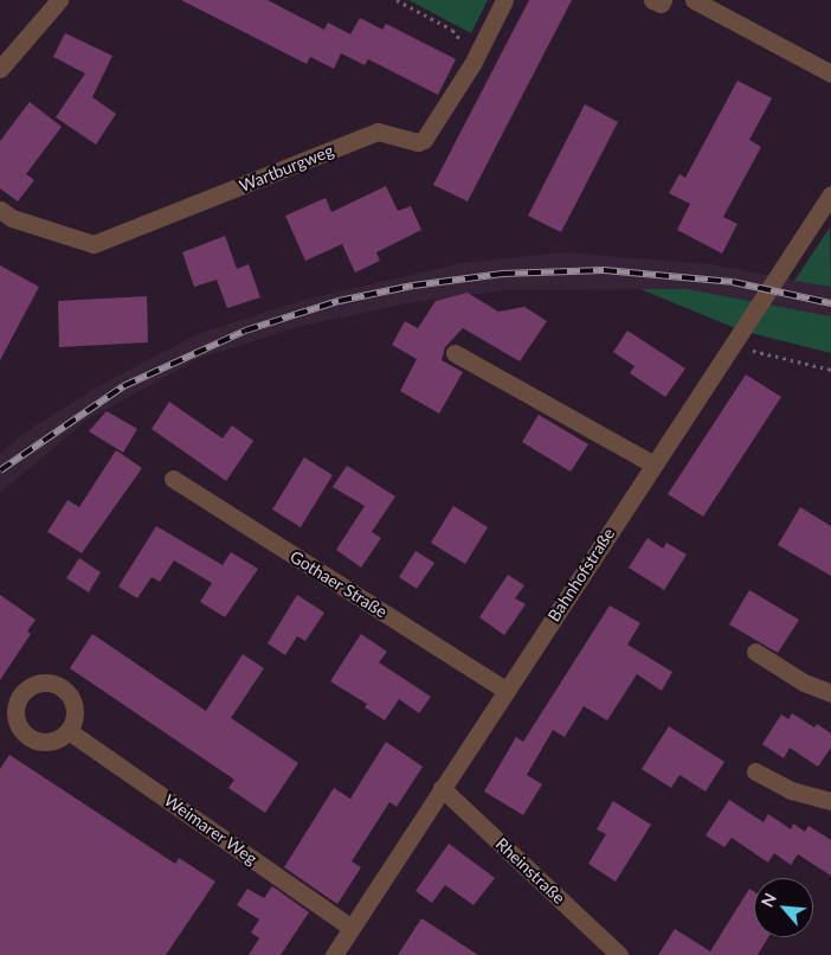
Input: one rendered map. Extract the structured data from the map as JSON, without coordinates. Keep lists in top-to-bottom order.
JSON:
{
  "streets": {
    "street": [
      "Wartburgweg",
      "Bahnhofstraße",
      "Gothaer Straße",
      "Weimarer Weg",
      "Rheinstraße"
    ]
  },
  "crossings": [
    ["Bahnhofstraße", "Gothaer Straße"],
    ["Bahnhofstraße", "Weimarer Weg"],
    ["Bahnhofstraße", "Rheinstraße"]
  ],
  "north": "top left"
}
